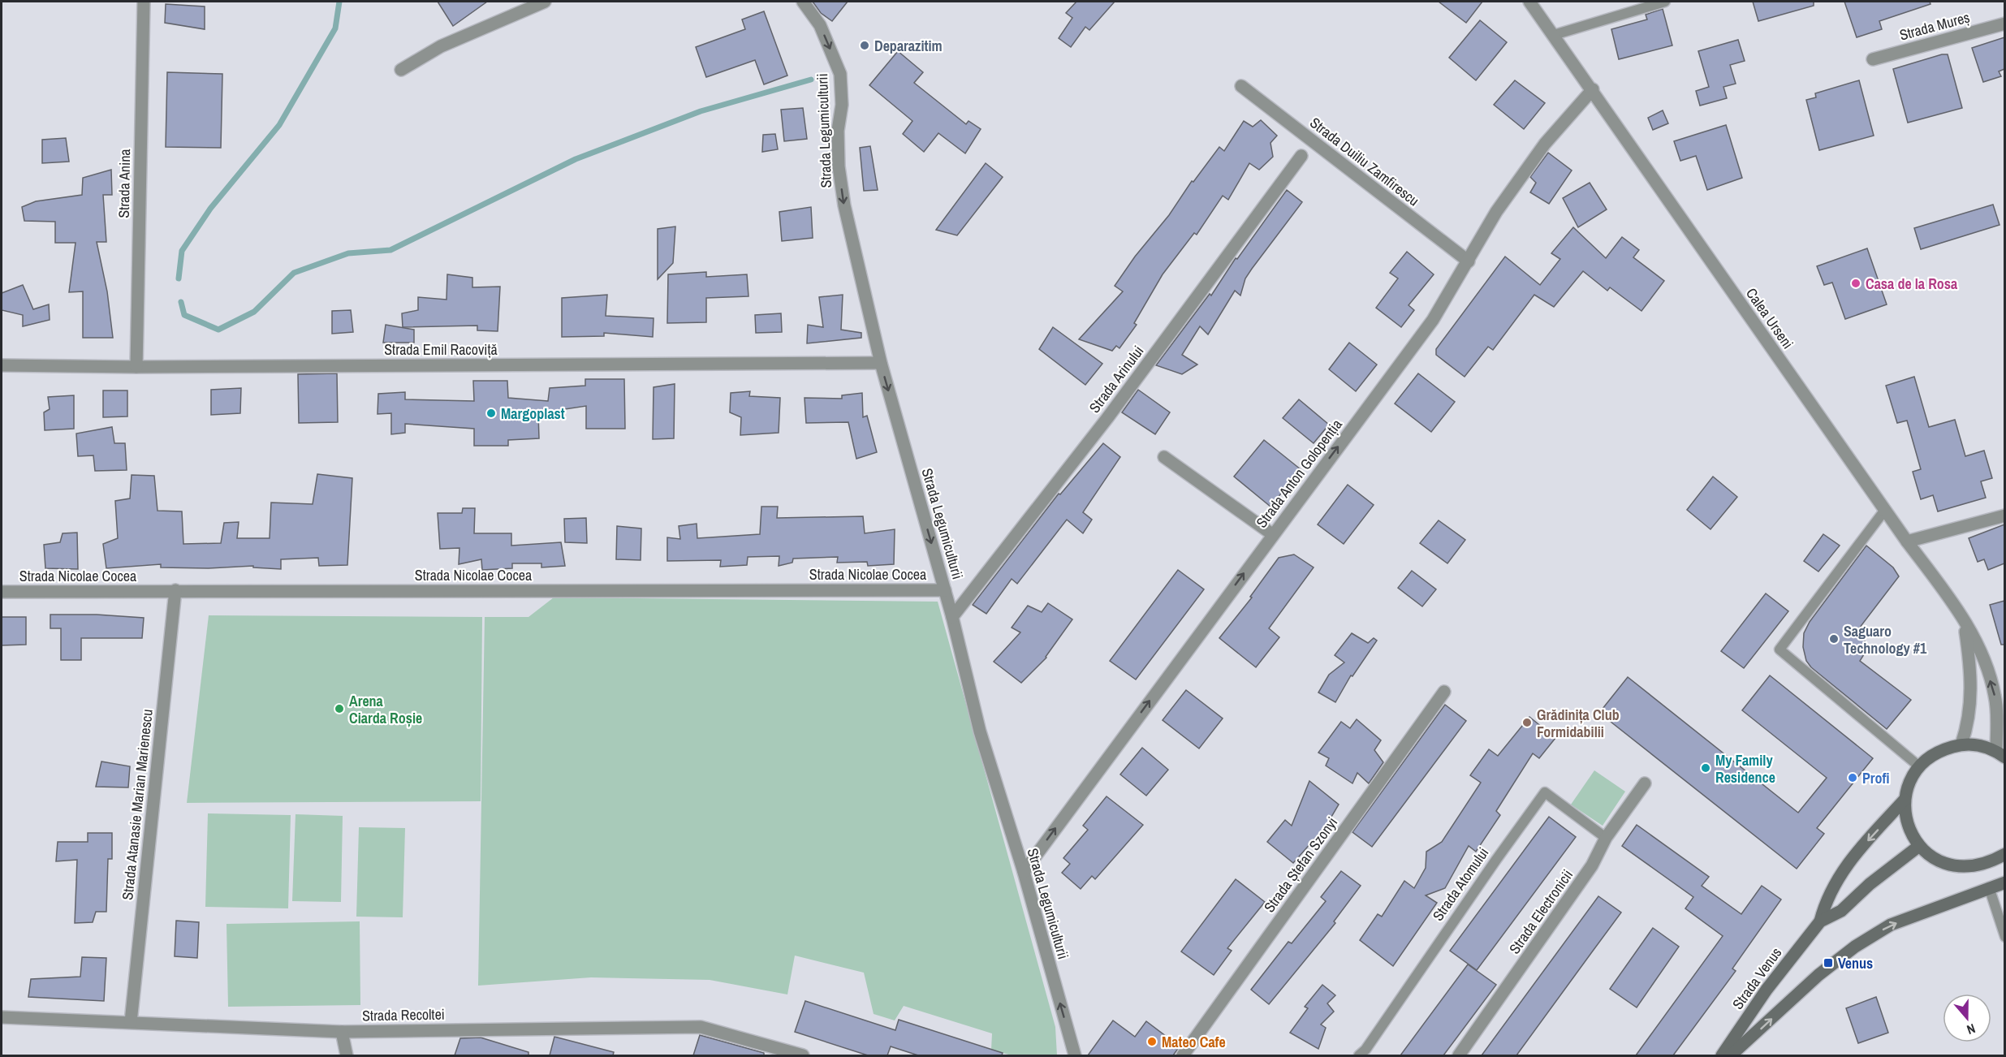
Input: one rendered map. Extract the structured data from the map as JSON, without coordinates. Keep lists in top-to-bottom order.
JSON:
{
  "streets": {
    "main road": ["Strada Venus"],
    "street": [
      "Strada Mureș",
      "Strada Legumiculturii",
      "Strada Duiliu Zamfirescu",
      "Strada Anina",
      "Calea Urseni",
      "Strada Emil Racoviță",
      "Strada Arinului",
      "Strada Anton Golopenția",
      "Strada Nicolae Cocea",
      "Strada Atanasie Marian Marienescu",
      "Strada Ștefan Szonyi",
      "Strada Electronicii",
      "Strada Recoltei"
    ],
    "lane": ["Strada Atomului"]
  },
  "crossings": [
    ["Strada Legumiculturii", "Strada Emil Racoviță"],
    ["Strada Legumiculturii", "Strada Arinului"],
    ["Strada Legumiculturii", "Strada Anton Golopenția"],
    ["Strada Legumiculturii", "Strada Nicolae Cocea"],
    ["Strada Duiliu Zamfirescu", "Strada Anton Golopenția"],
    ["Strada Anina", "Strada Emil Racoviță"],
    ["Calea Urseni", "Strada Anton Golopenția"],
    ["Strada Nicolae Cocea", "Strada Atanasie Marian Marienescu"],
    ["Strada Atanasie Marian Marienescu", "Strada Recoltei"],
    ["Strada Atomului", "Strada Electronicii"]
  ],
  "one_way": ["Strada Anton Golopenția"],
  "places": {
    "other": [
      "Deparazitim",
      "Casa de la Rosa",
      "Margoplast",
      "Saguaro Technology #1",
      "Arena Ciarda Roșie",
      "Grădinița Club Formidabilii",
      "My Family Residence",
      "Profi",
      "Mateo Cafe"
    ],
    "transit": ["Venus"]
  },
  "north": "bottom"
}
